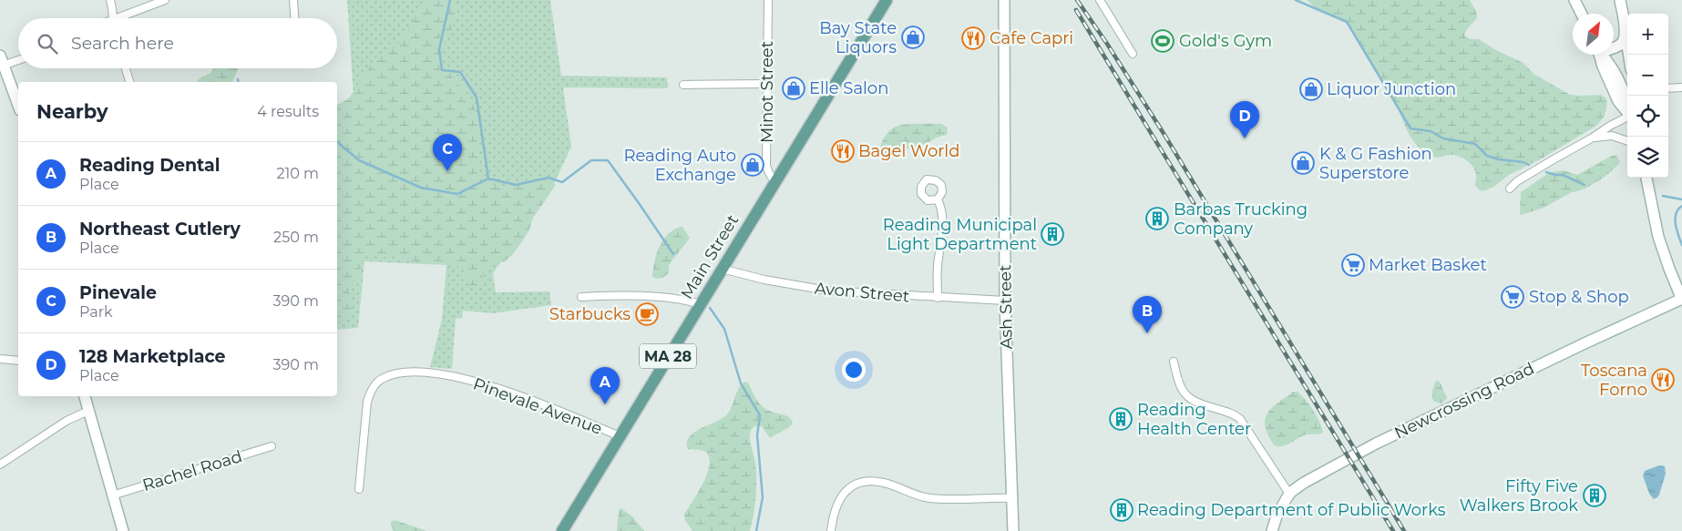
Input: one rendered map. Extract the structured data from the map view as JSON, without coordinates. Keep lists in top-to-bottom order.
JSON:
{
  "streets": {
    "main road": ["Main Street", "MA 28"],
    "street": [
      "Minot Street",
      "Avon Street",
      "Ash Street",
      "Newcrossing Road",
      "Pinevale Avenue",
      "Rachel Road"
    ]
  },
  "crossings": [
    ["Minot Street", "Main Street"],
    ["Main Street", "Avon Street"],
    ["Main Street", "Pinevale Avenue"],
    ["Avon Street", "Ash Street"]
  ],
  "places": {
    "shop": [
      "Bay State Liquors",
      "Elle Salon",
      "Liquor Junction",
      "K & G Fashion Superstore",
      "Reading Auto Exchange"
    ],
    "restaurant": ["Cafe Capri", "Bagel World", "Toscana Forno"],
    "sports": ["Gold's Gym"],
    "building": [
      "Barbas Trucking Company",
      "Reading Municipal Light Department",
      "Reading Health Center",
      "Fifty Five Walkers Brook",
      "Reading Department of Public Works"
    ],
    "supermarket": ["Market Basket", "Stop & Shop"],
    "cafe": ["Starbucks"]
  },
  "north": "top right",
  "page": {
    "map_buttons": ["+", "−"],
    "search": "Search here",
    "heading": ["Nearby", "4 results"],
    "pins": [
      "D",
      "C",
      "B",
      "A"
    ],
    "list": [
      {
        "mark": "A",
        "name": "Reading Dental",
        "note": "Place",
        "value": "210 m"
      },
      {
        "mark": "B",
        "name": "Northeast Cutlery",
        "note": "Place",
        "value": "250 m"
      },
      {
        "mark": "C",
        "name": "Pinevale",
        "note": "Park",
        "value": "390 m"
      },
      {
        "mark": "D",
        "name": "128 Marketplace",
        "note": "Place",
        "value": "390 m"
      }
    ]
  }
}
